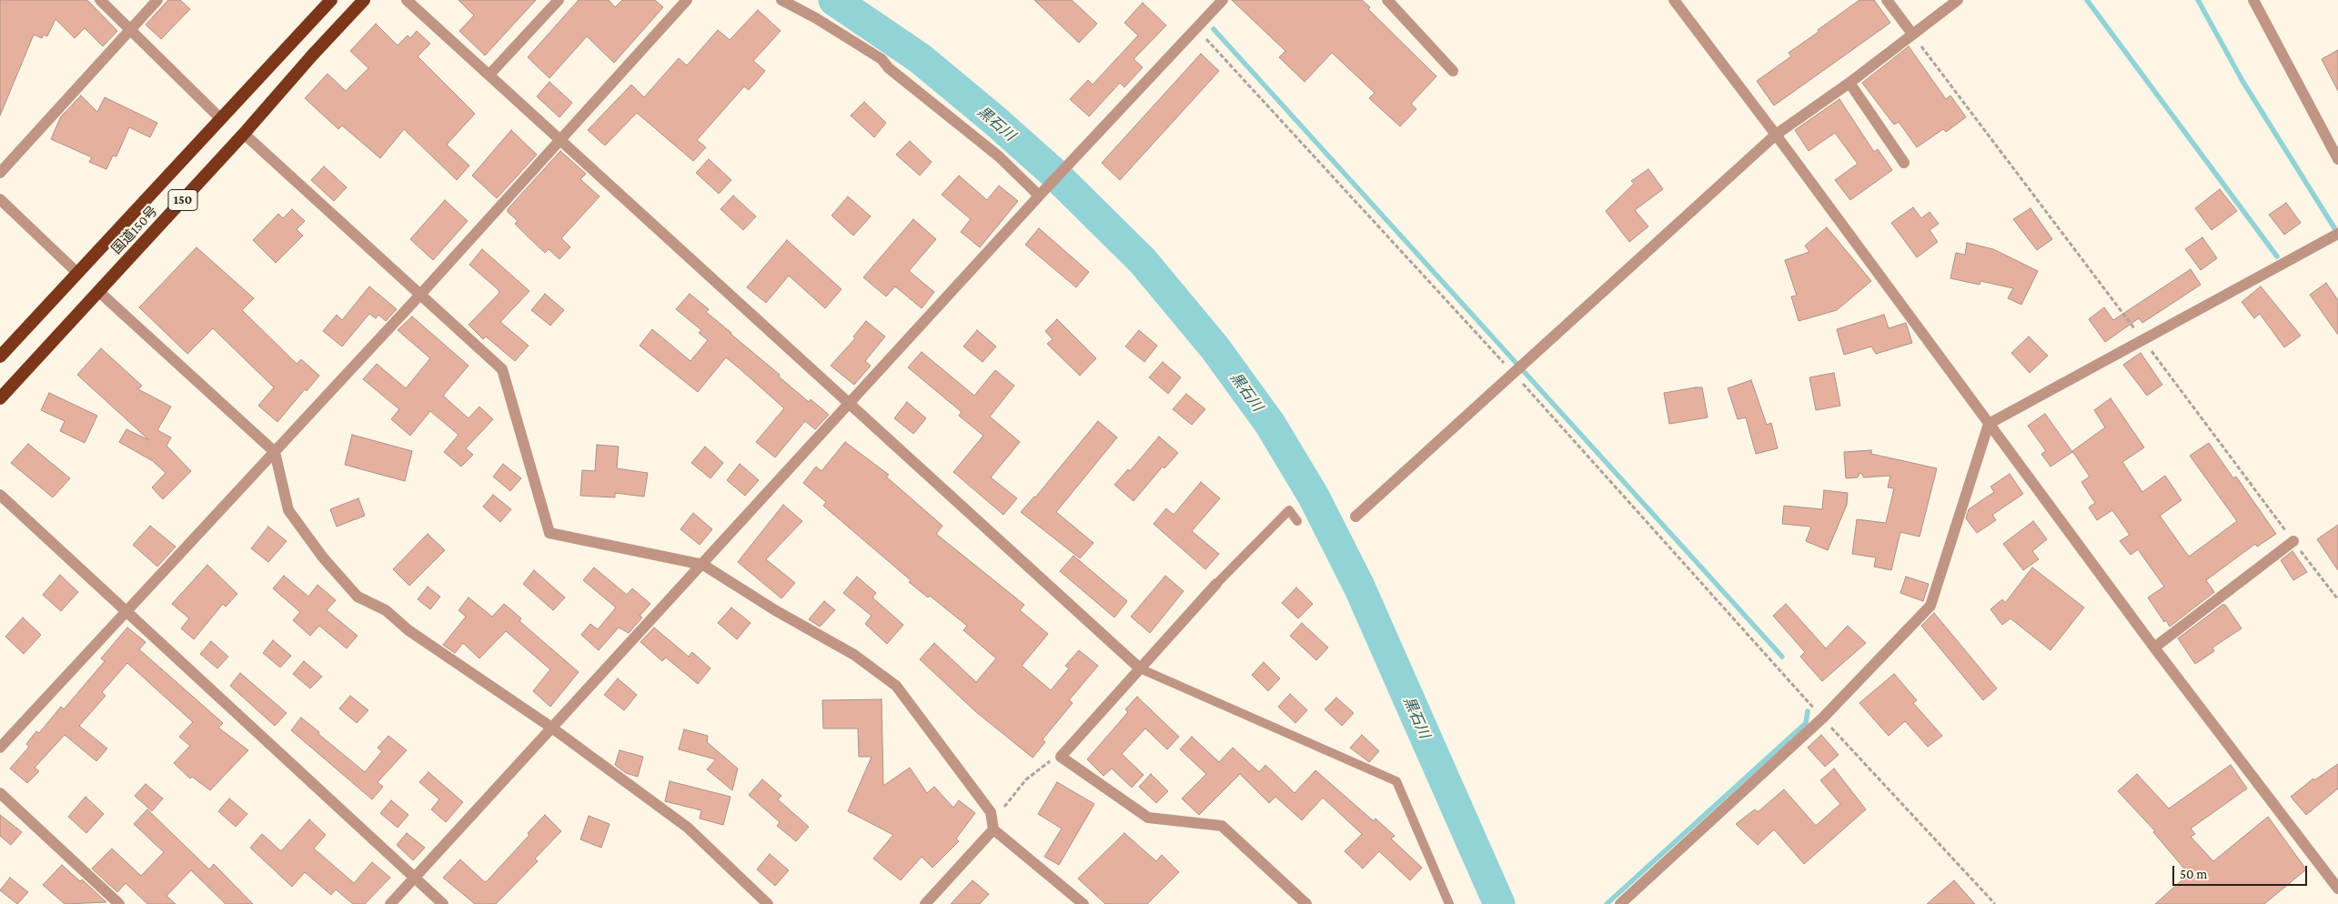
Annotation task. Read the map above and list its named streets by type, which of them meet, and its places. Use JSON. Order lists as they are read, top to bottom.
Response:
{
  "streets": {
    "highway": ["150", "国道150号"]
  },
  "water": ["黒石川"],
  "scale_bar": "50 m"
}
